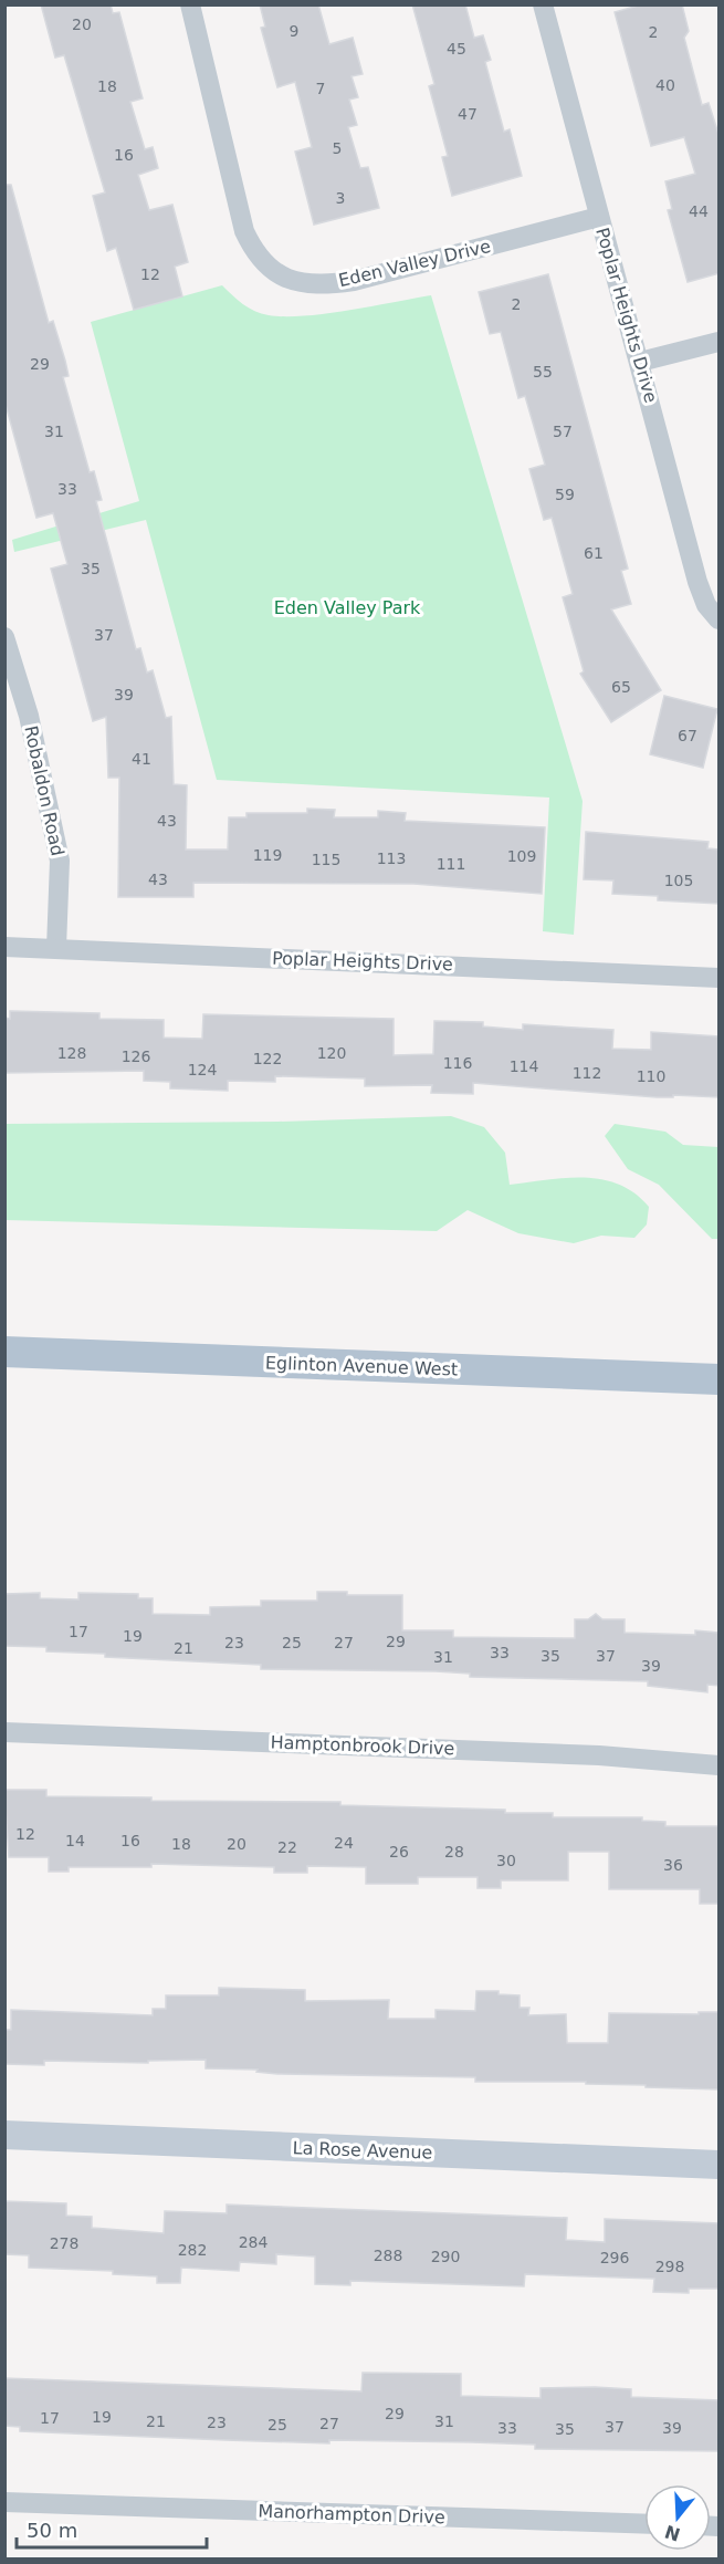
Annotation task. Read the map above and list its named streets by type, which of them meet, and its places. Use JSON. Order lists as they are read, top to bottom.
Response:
{
  "streets": {
    "main road": ["Eglinton Avenue West"],
    "street": [
      "Eden Valley Drive",
      "Poplar Heights Drive",
      "Robaldon Road",
      "Hamptonbrook Drive",
      "La Rose Avenue",
      "Manorhampton Drive"
    ]
  },
  "crossings": [
    ["Eden Valley Drive", "Poplar Heights Drive"],
    ["Poplar Heights Drive", "Robaldon Road"]
  ],
  "parks": ["Eden Valley Park"],
  "house_numbers": [
    "20",
    "9",
    "2",
    "45",
    "40",
    "18",
    "7",
    "47",
    "5",
    "16",
    "3",
    "44",
    "12",
    "2",
    "29",
    "55",
    "31",
    "57",
    "33",
    "59",
    "61",
    "35",
    "37",
    "65",
    "39",
    "67",
    "41",
    "43",
    "119",
    "109",
    "113",
    "115",
    "111",
    "43",
    "105",
    "128",
    "120",
    "126",
    "122",
    "116",
    "114",
    "124",
    "112",
    "110",
    "17",
    "19",
    "29",
    "23",
    "25",
    "27",
    "21",
    "33",
    "35",
    "37",
    "31",
    "39",
    "12",
    "14",
    "16",
    "24",
    "18",
    "20",
    "22",
    "26",
    "28",
    "30",
    "36",
    "284",
    "278",
    "282",
    "288",
    "290",
    "296",
    "298",
    "29",
    "19",
    "17",
    "21",
    "31",
    "23",
    "27",
    "25",
    "37",
    "33",
    "39",
    "35"
  ],
  "scale_bar": "50 m",
  "north": "bottom"
}
